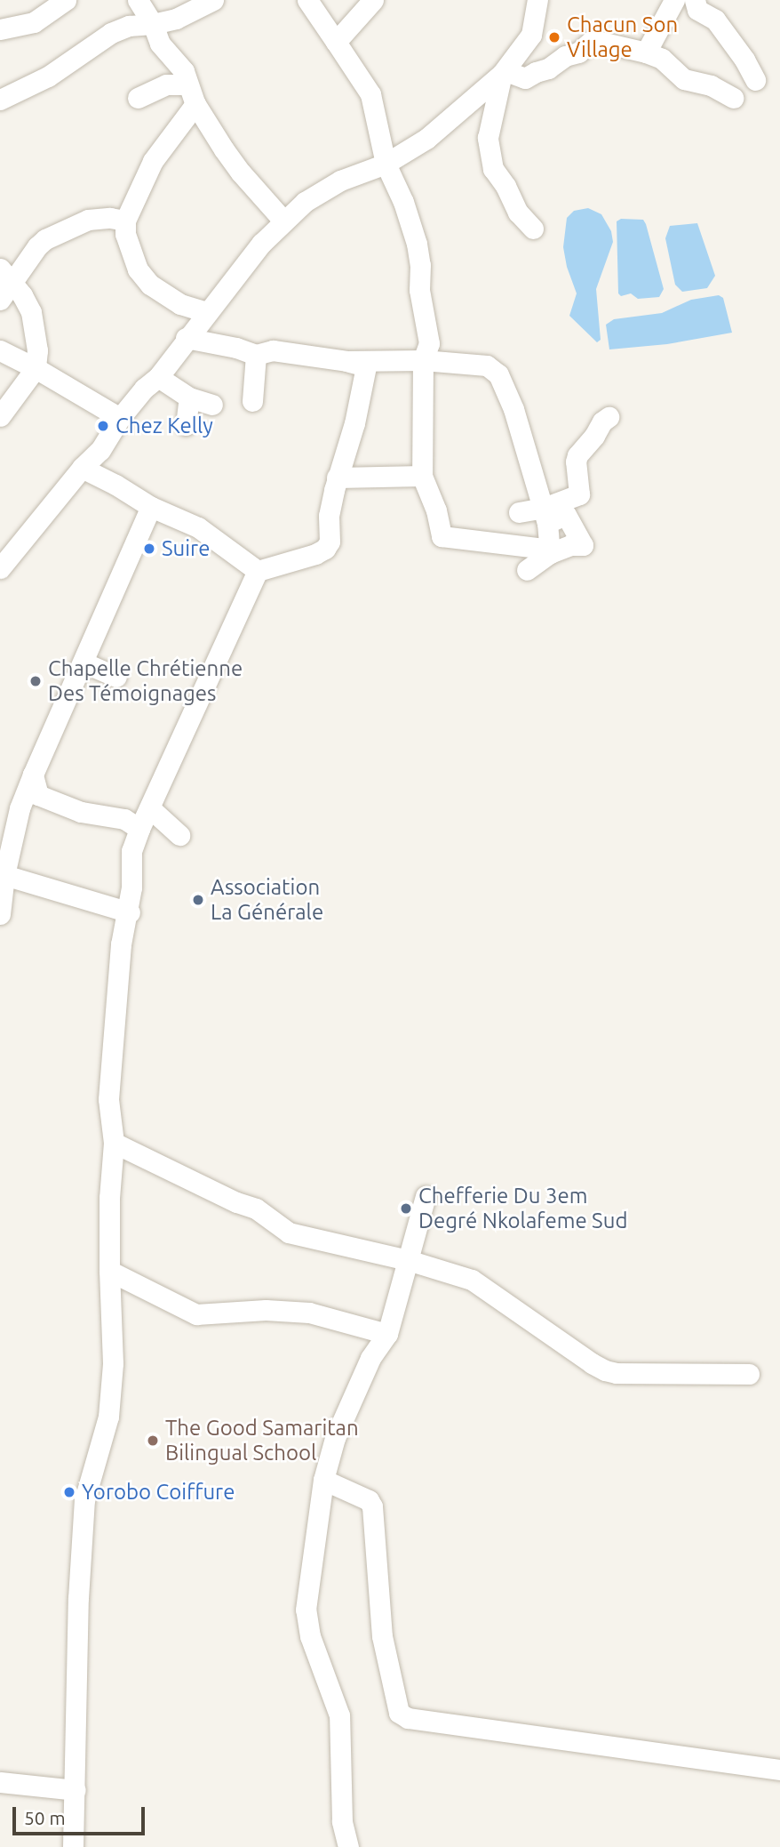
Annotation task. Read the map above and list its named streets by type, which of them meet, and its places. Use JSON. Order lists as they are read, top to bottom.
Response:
{
  "places": [
    "Chacun Son Village",
    "Chez Kelly",
    "Suire",
    "Chapelle Chrétienne Des Témoignages",
    "Association La Générale",
    "Chefferie Du 3em Degré Nkolafeme Sud",
    "The Good Samaritan Bilingual School",
    "Yorobo Coiffure"
  ],
  "scale_bar": "50 m"
}
